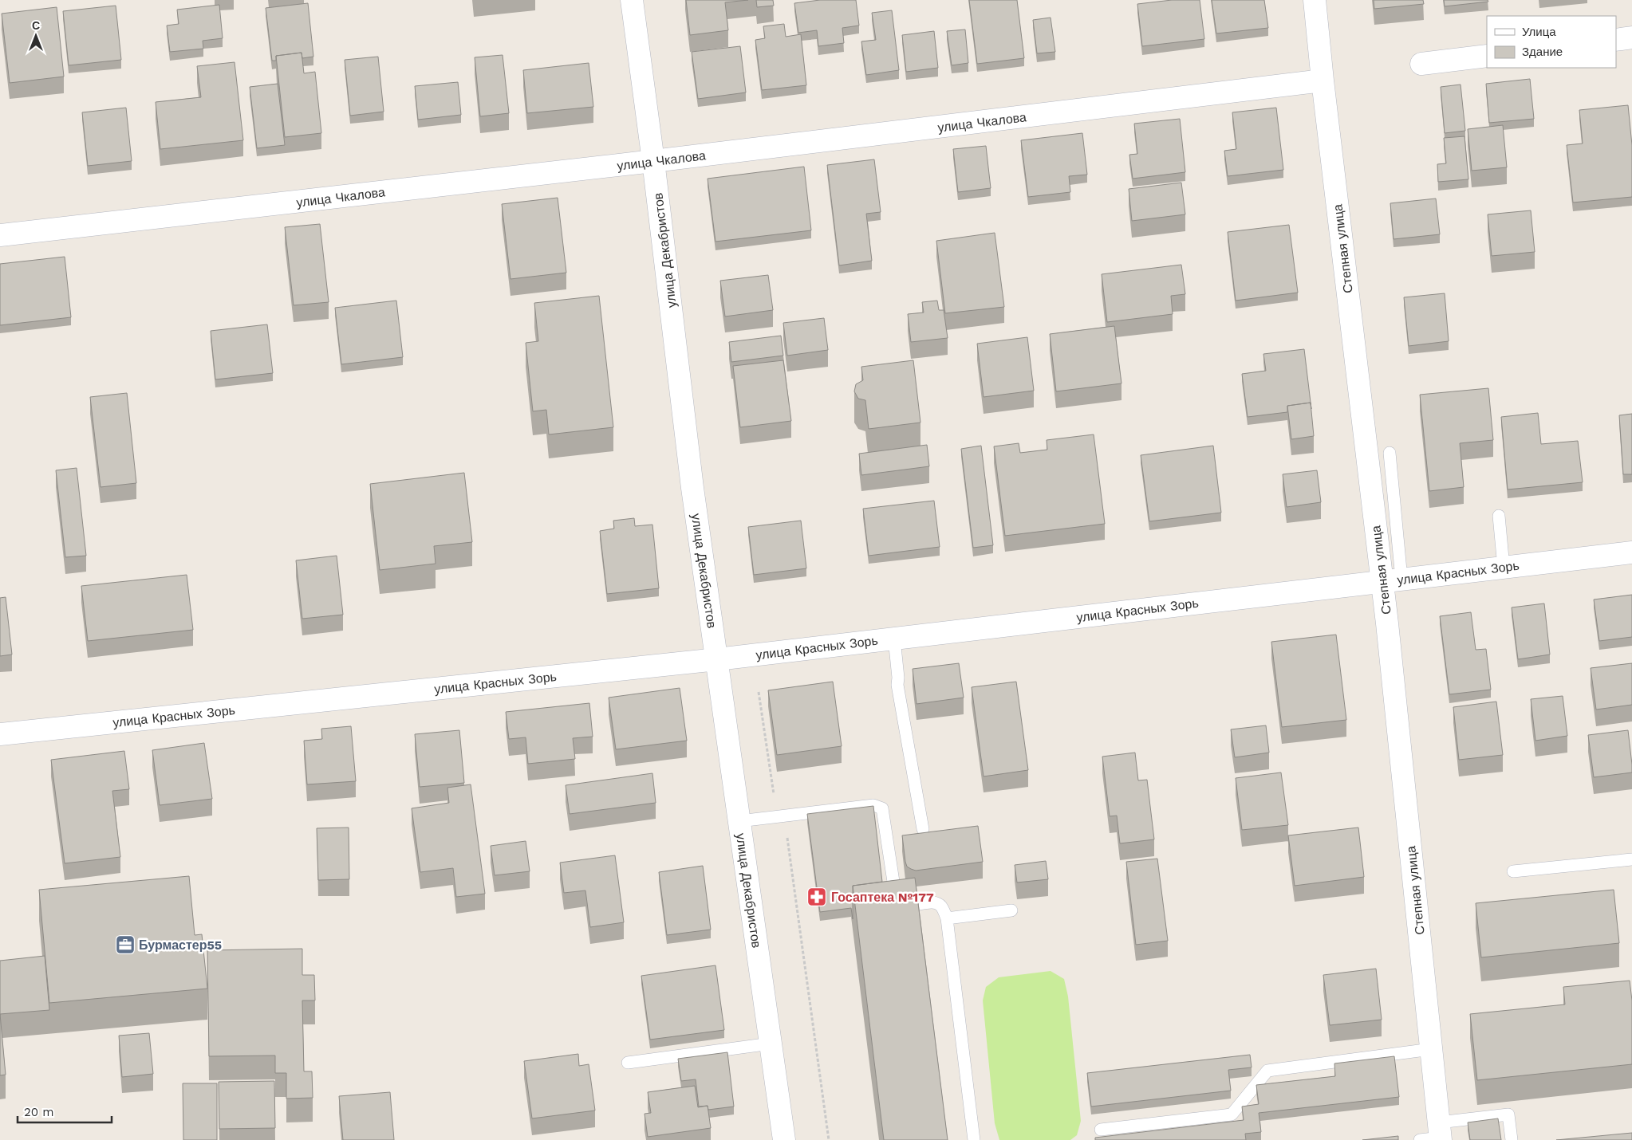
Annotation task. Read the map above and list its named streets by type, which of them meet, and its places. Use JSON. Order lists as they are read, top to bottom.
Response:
{
  "streets": {
    "street": [
      "улица Чкалова",
      "Степная улица",
      "улица Декабристов",
      "улица Красных Зорь"
    ]
  },
  "crossings": [
    ["улица Чкалова", "Степная улица"],
    ["улица Чкалова", "улица Декабристов"],
    ["Степная улица", "улица Красных Зорь"],
    ["улица Декабристов", "улица Красных Зорь"]
  ],
  "places": {
    "pharmacy": ["Госаптека №177"],
    "office": ["Бурмастер55"]
  },
  "legend": ["Улица", "Здание"],
  "scale_bar": "20 m",
  "north": "top"
}
